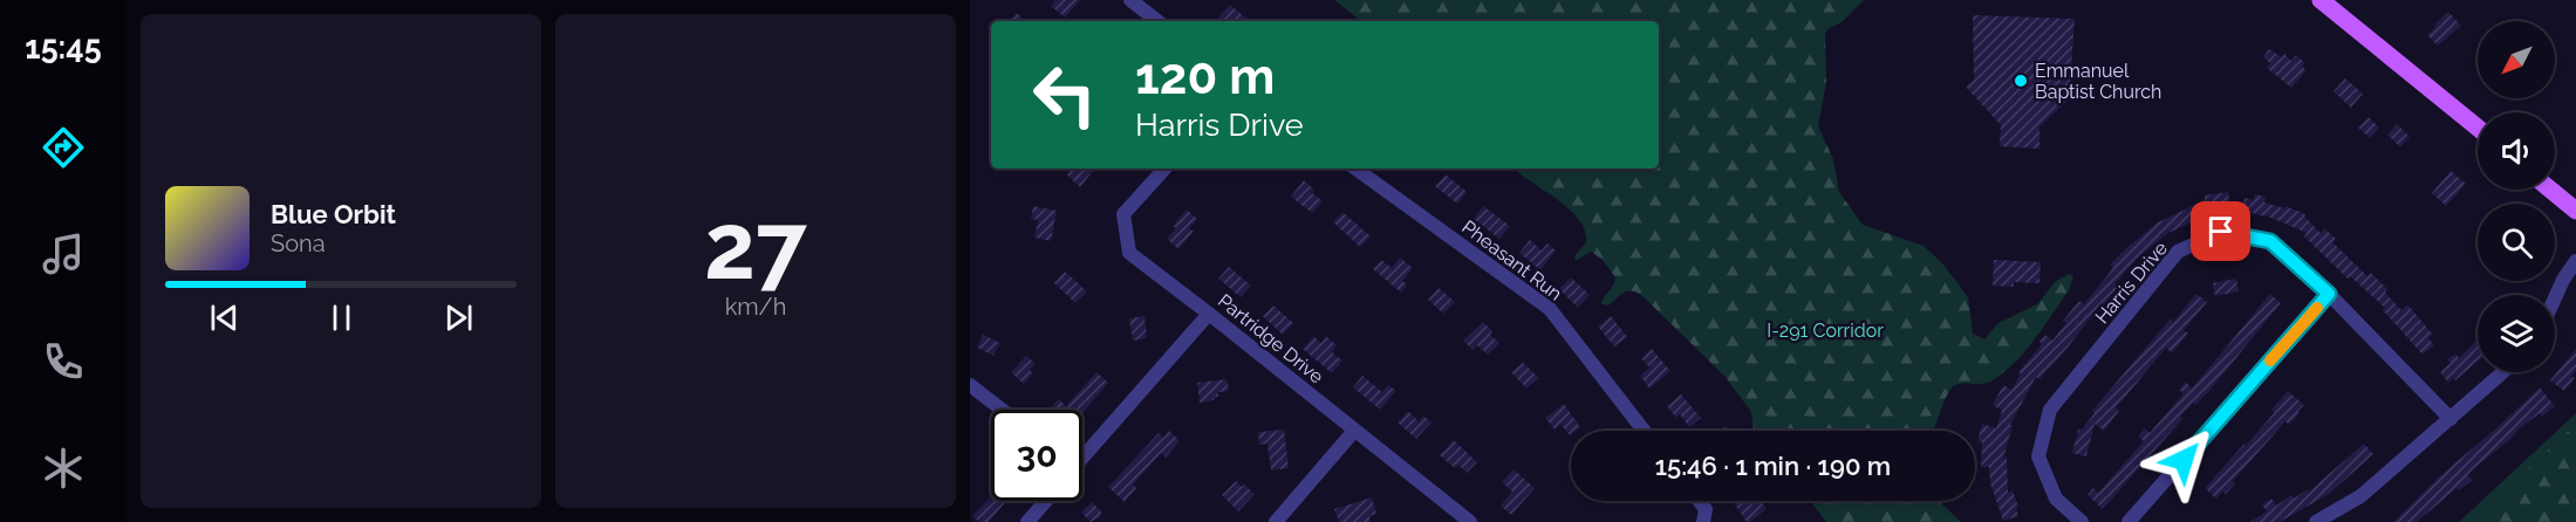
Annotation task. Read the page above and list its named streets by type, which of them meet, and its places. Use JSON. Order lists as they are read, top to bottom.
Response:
{
  "streets": {
    "street": ["Pheasant Run", "Harris Drive", "Partridge Drive"]
  },
  "parks": ["I-291 Corridor"],
  "places": ["Emmanuel Baptist Church"],
  "north": "bottom left",
  "page": {
    "tabs": "15:45",
    "tile": ["27", "km/h"],
    "turn": ["120 m", "Harris Drive"],
    "song": ["Blue Orbit", "Sona"],
    "limit": "30",
    "trip": "15:46 · 1 min · 190 m"
  }
}
